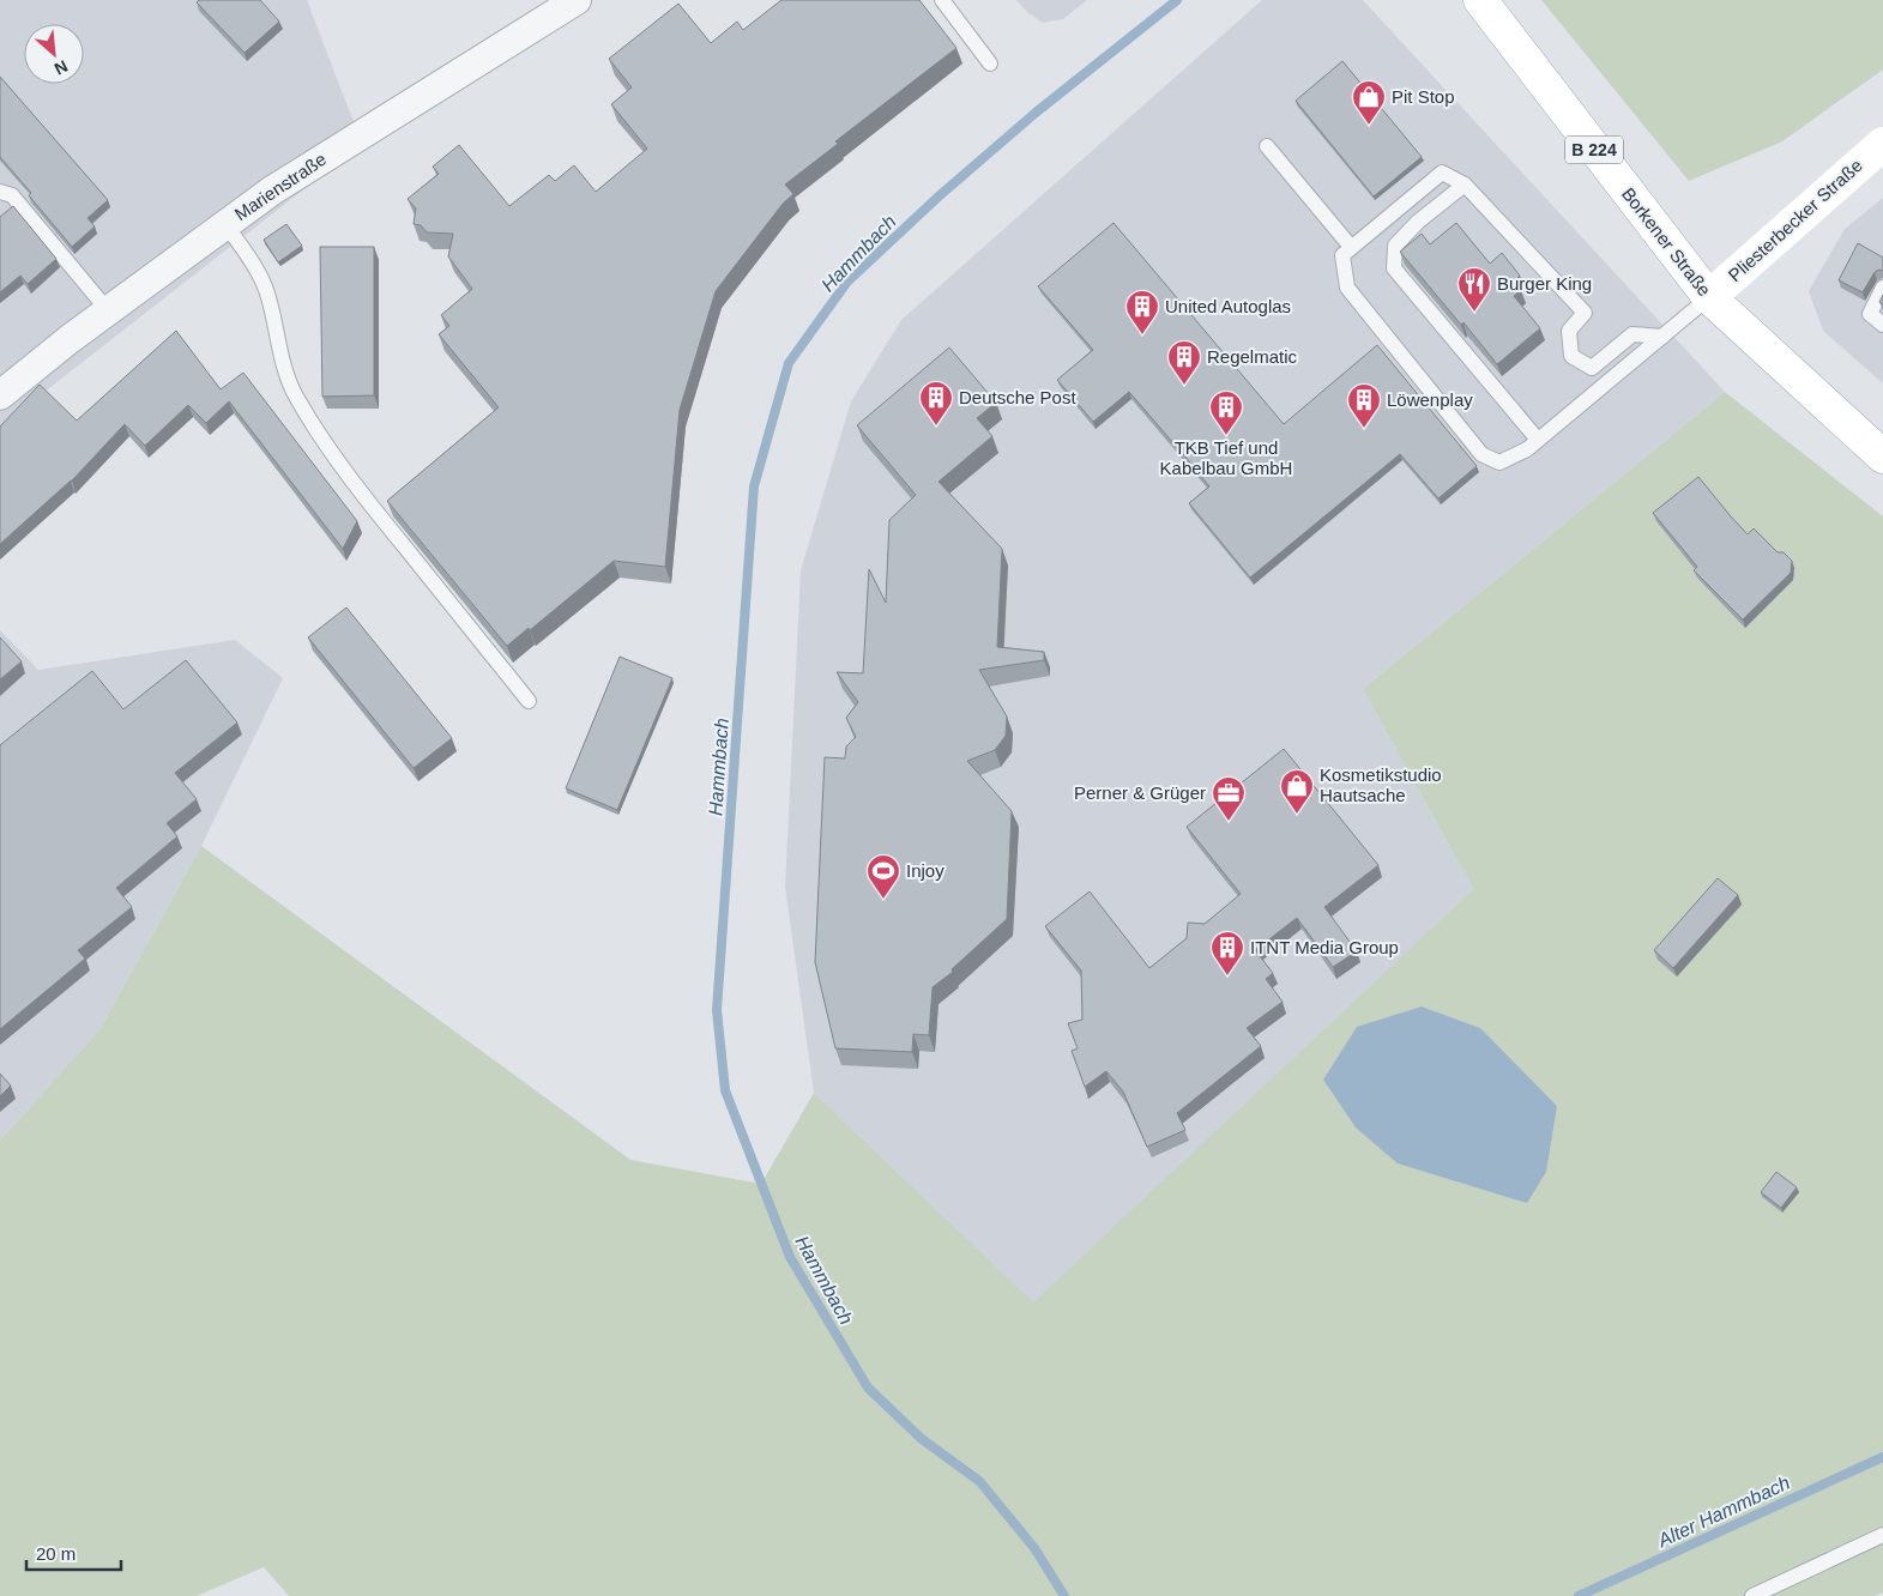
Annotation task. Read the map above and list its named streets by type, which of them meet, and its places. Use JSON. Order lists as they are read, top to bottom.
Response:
{
  "streets": {
    "main road": ["B 224", "Pliesterbecker Straße", "Borkener Straße"],
    "street": ["Marienstraße"]
  },
  "crossings": [
    ["Pliesterbecker Straße", "Borkener Straße"]
  ],
  "water": ["Hammbach", "Alter Hammbach"],
  "places": {
    "shop": ["Pit Stop", "Kosmetikstudio Hautsache"],
    "restaurant": ["Burger King"],
    "building": [
      "United Autoglas",
      "Regelmatic",
      "Deutsche Post",
      "Löwenplay",
      "TKB Tief und Kabelbau GmbH",
      "ITNT Media Group"
    ],
    "office": ["Perner & Grüger"],
    "sports": ["Injoy"]
  },
  "scale_bar": "20 m",
  "north": "bottom right"
}
